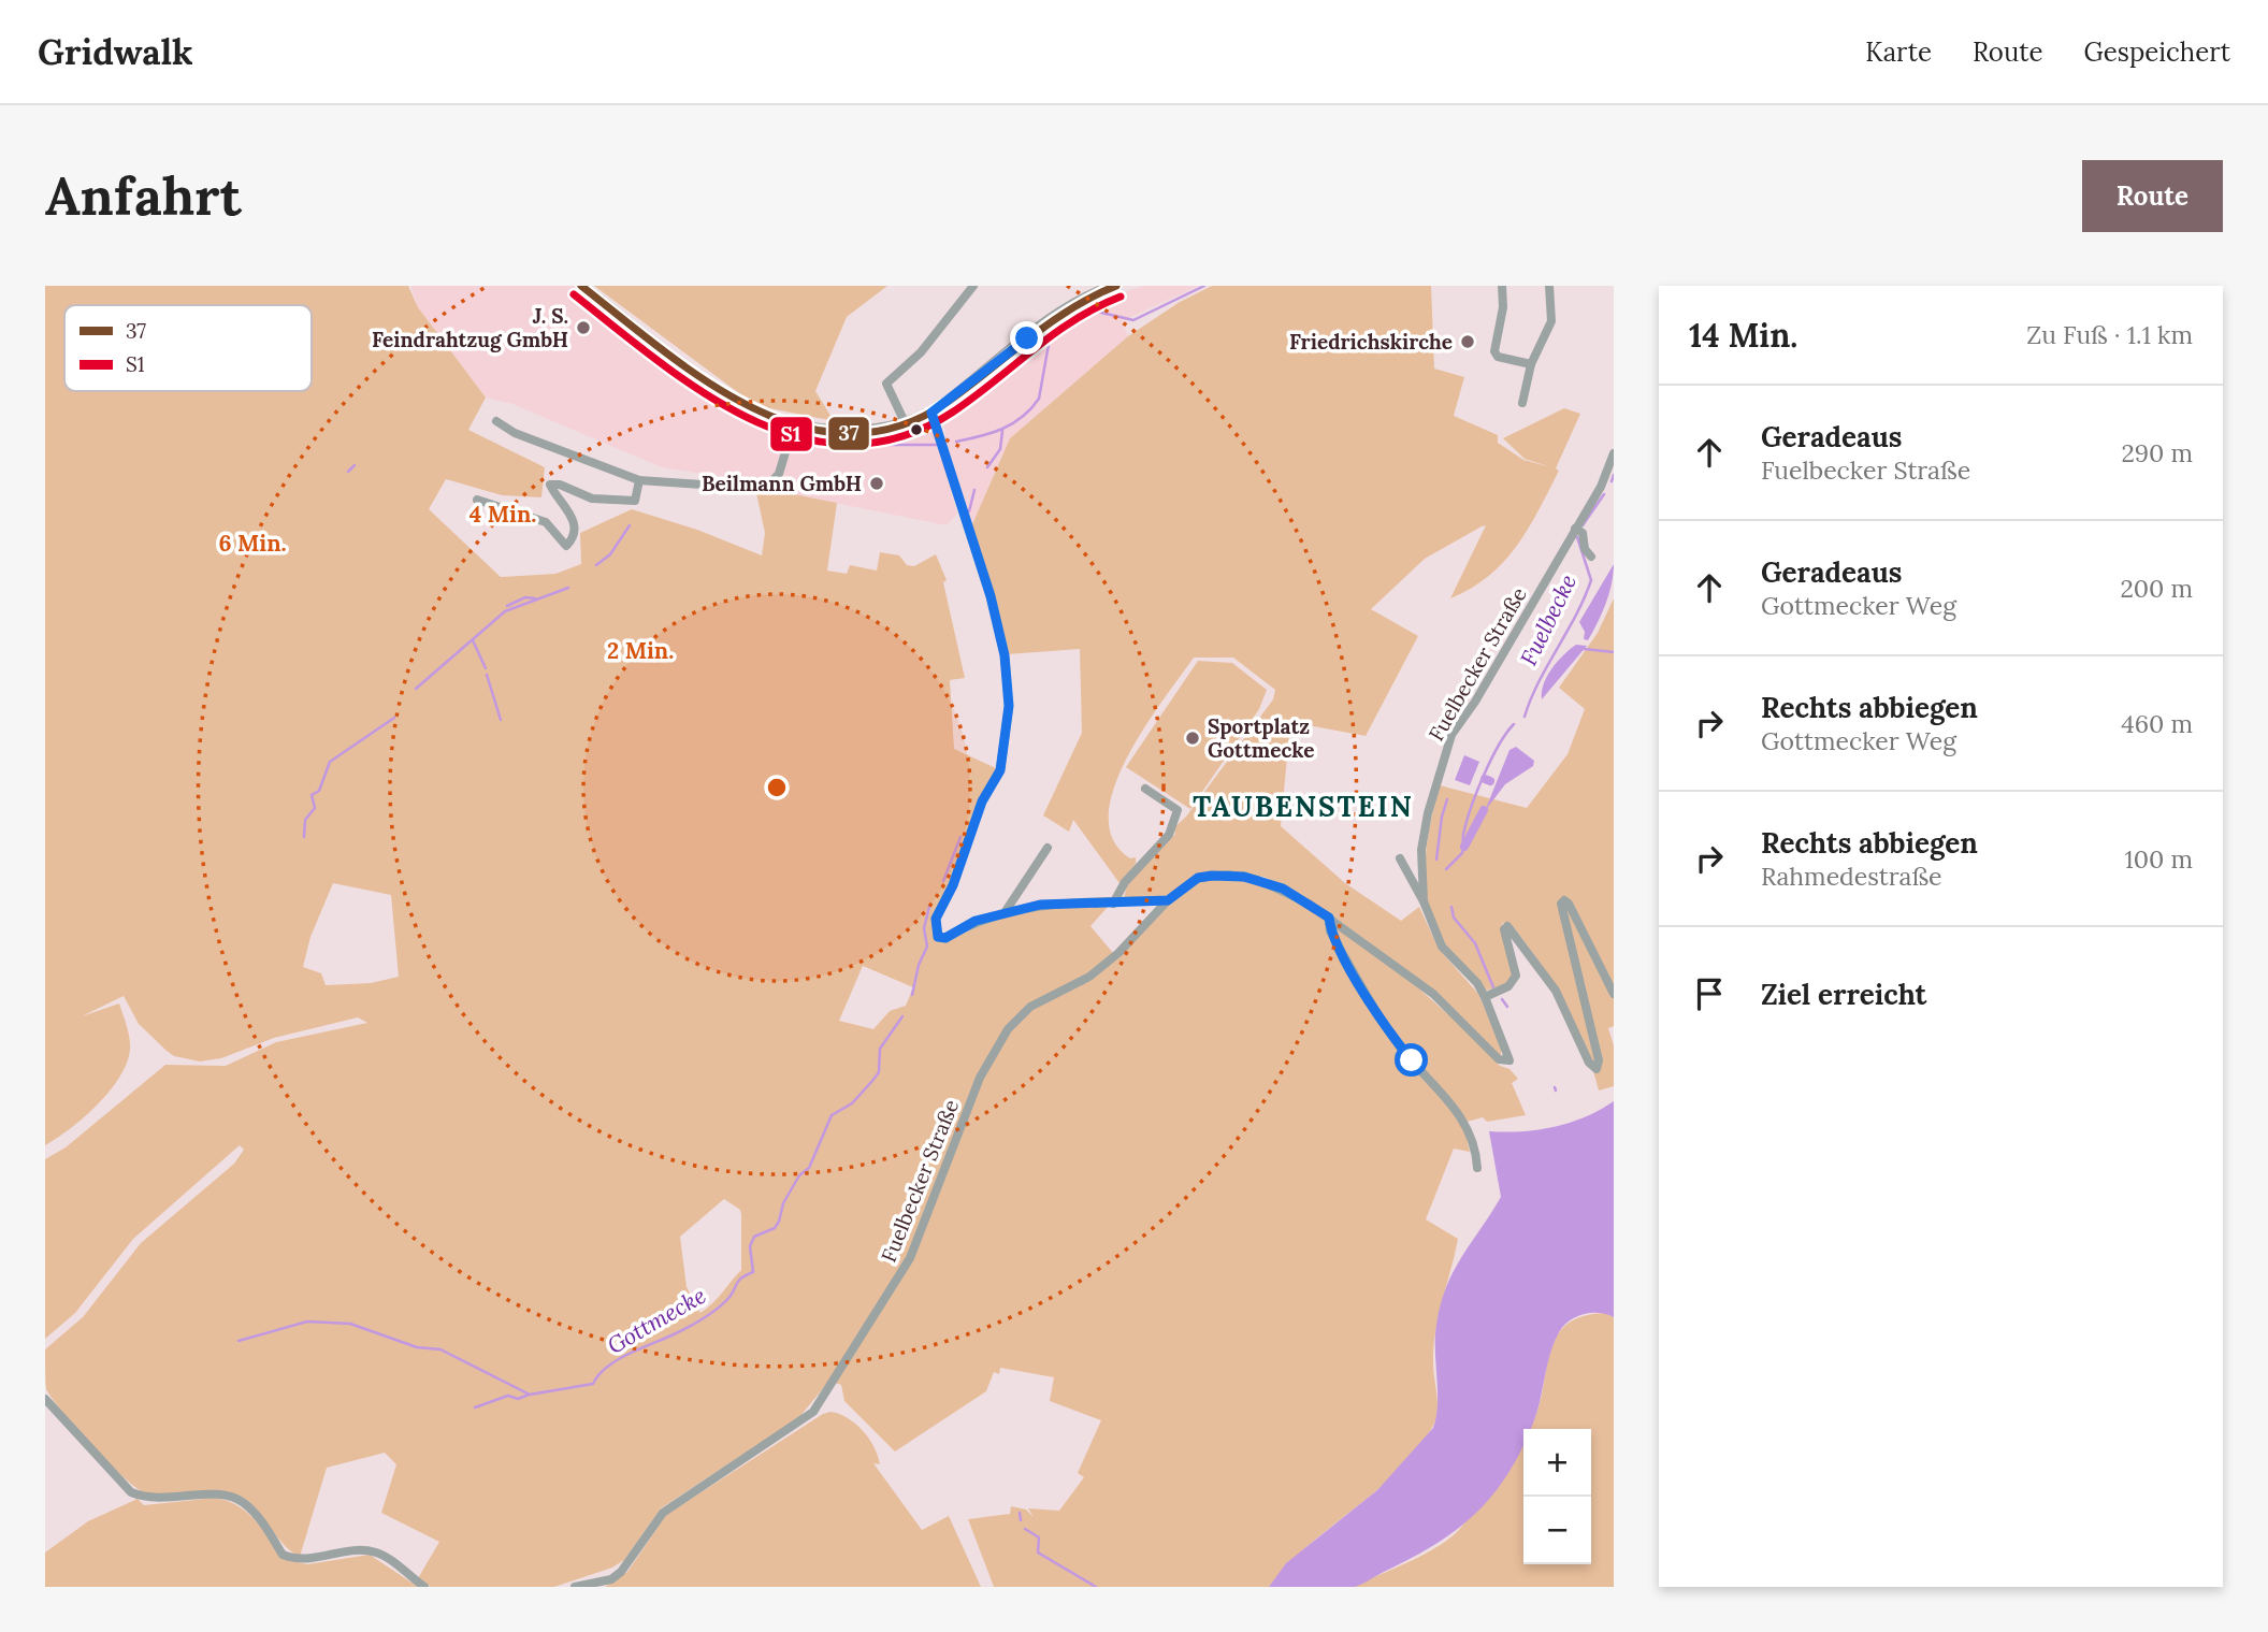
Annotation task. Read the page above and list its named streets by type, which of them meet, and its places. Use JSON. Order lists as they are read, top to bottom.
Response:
{
  "streets": {
    "street": ["Fuelbecker Straße"]
  },
  "districts": ["TAUBENSTEIN"],
  "water": ["Fuelbecke", "Gottmecke"],
  "places": [
    "J. S. Feindrahtzug GmbH",
    "Friedrichskirche",
    "Beilmann GmbH",
    "Sportplatz Gottmecke"
  ],
  "lines": ["transit line 37", "transit line S1"],
  "legend": ["37", "S1"],
  "page": {
    "header": "Gridwalk",
    "nav": ["Karte", "Route", "Gespeichert"],
    "buttons": "Route",
    "title": "Anfahrt",
    "heading": ["14 Min.", "Zu Fuß · 1.1 km"],
    "list": [
      ["Geradeaus", "Fuelbecker Straße", "290 m"],
      ["Geradeaus", "Gottmecker Weg", "200 m"],
      ["Rechts abbiegen", "Gottmecker Weg", "460 m"],
      ["Rechts abbiegen", "Rahmedestraße", "100 m"],
      "Ziel erreicht"
    ],
    "map_buttons": ["+", "−"]
  },
  "rings": ["4 Min.", "6 Min.", "2 Min."]
}
